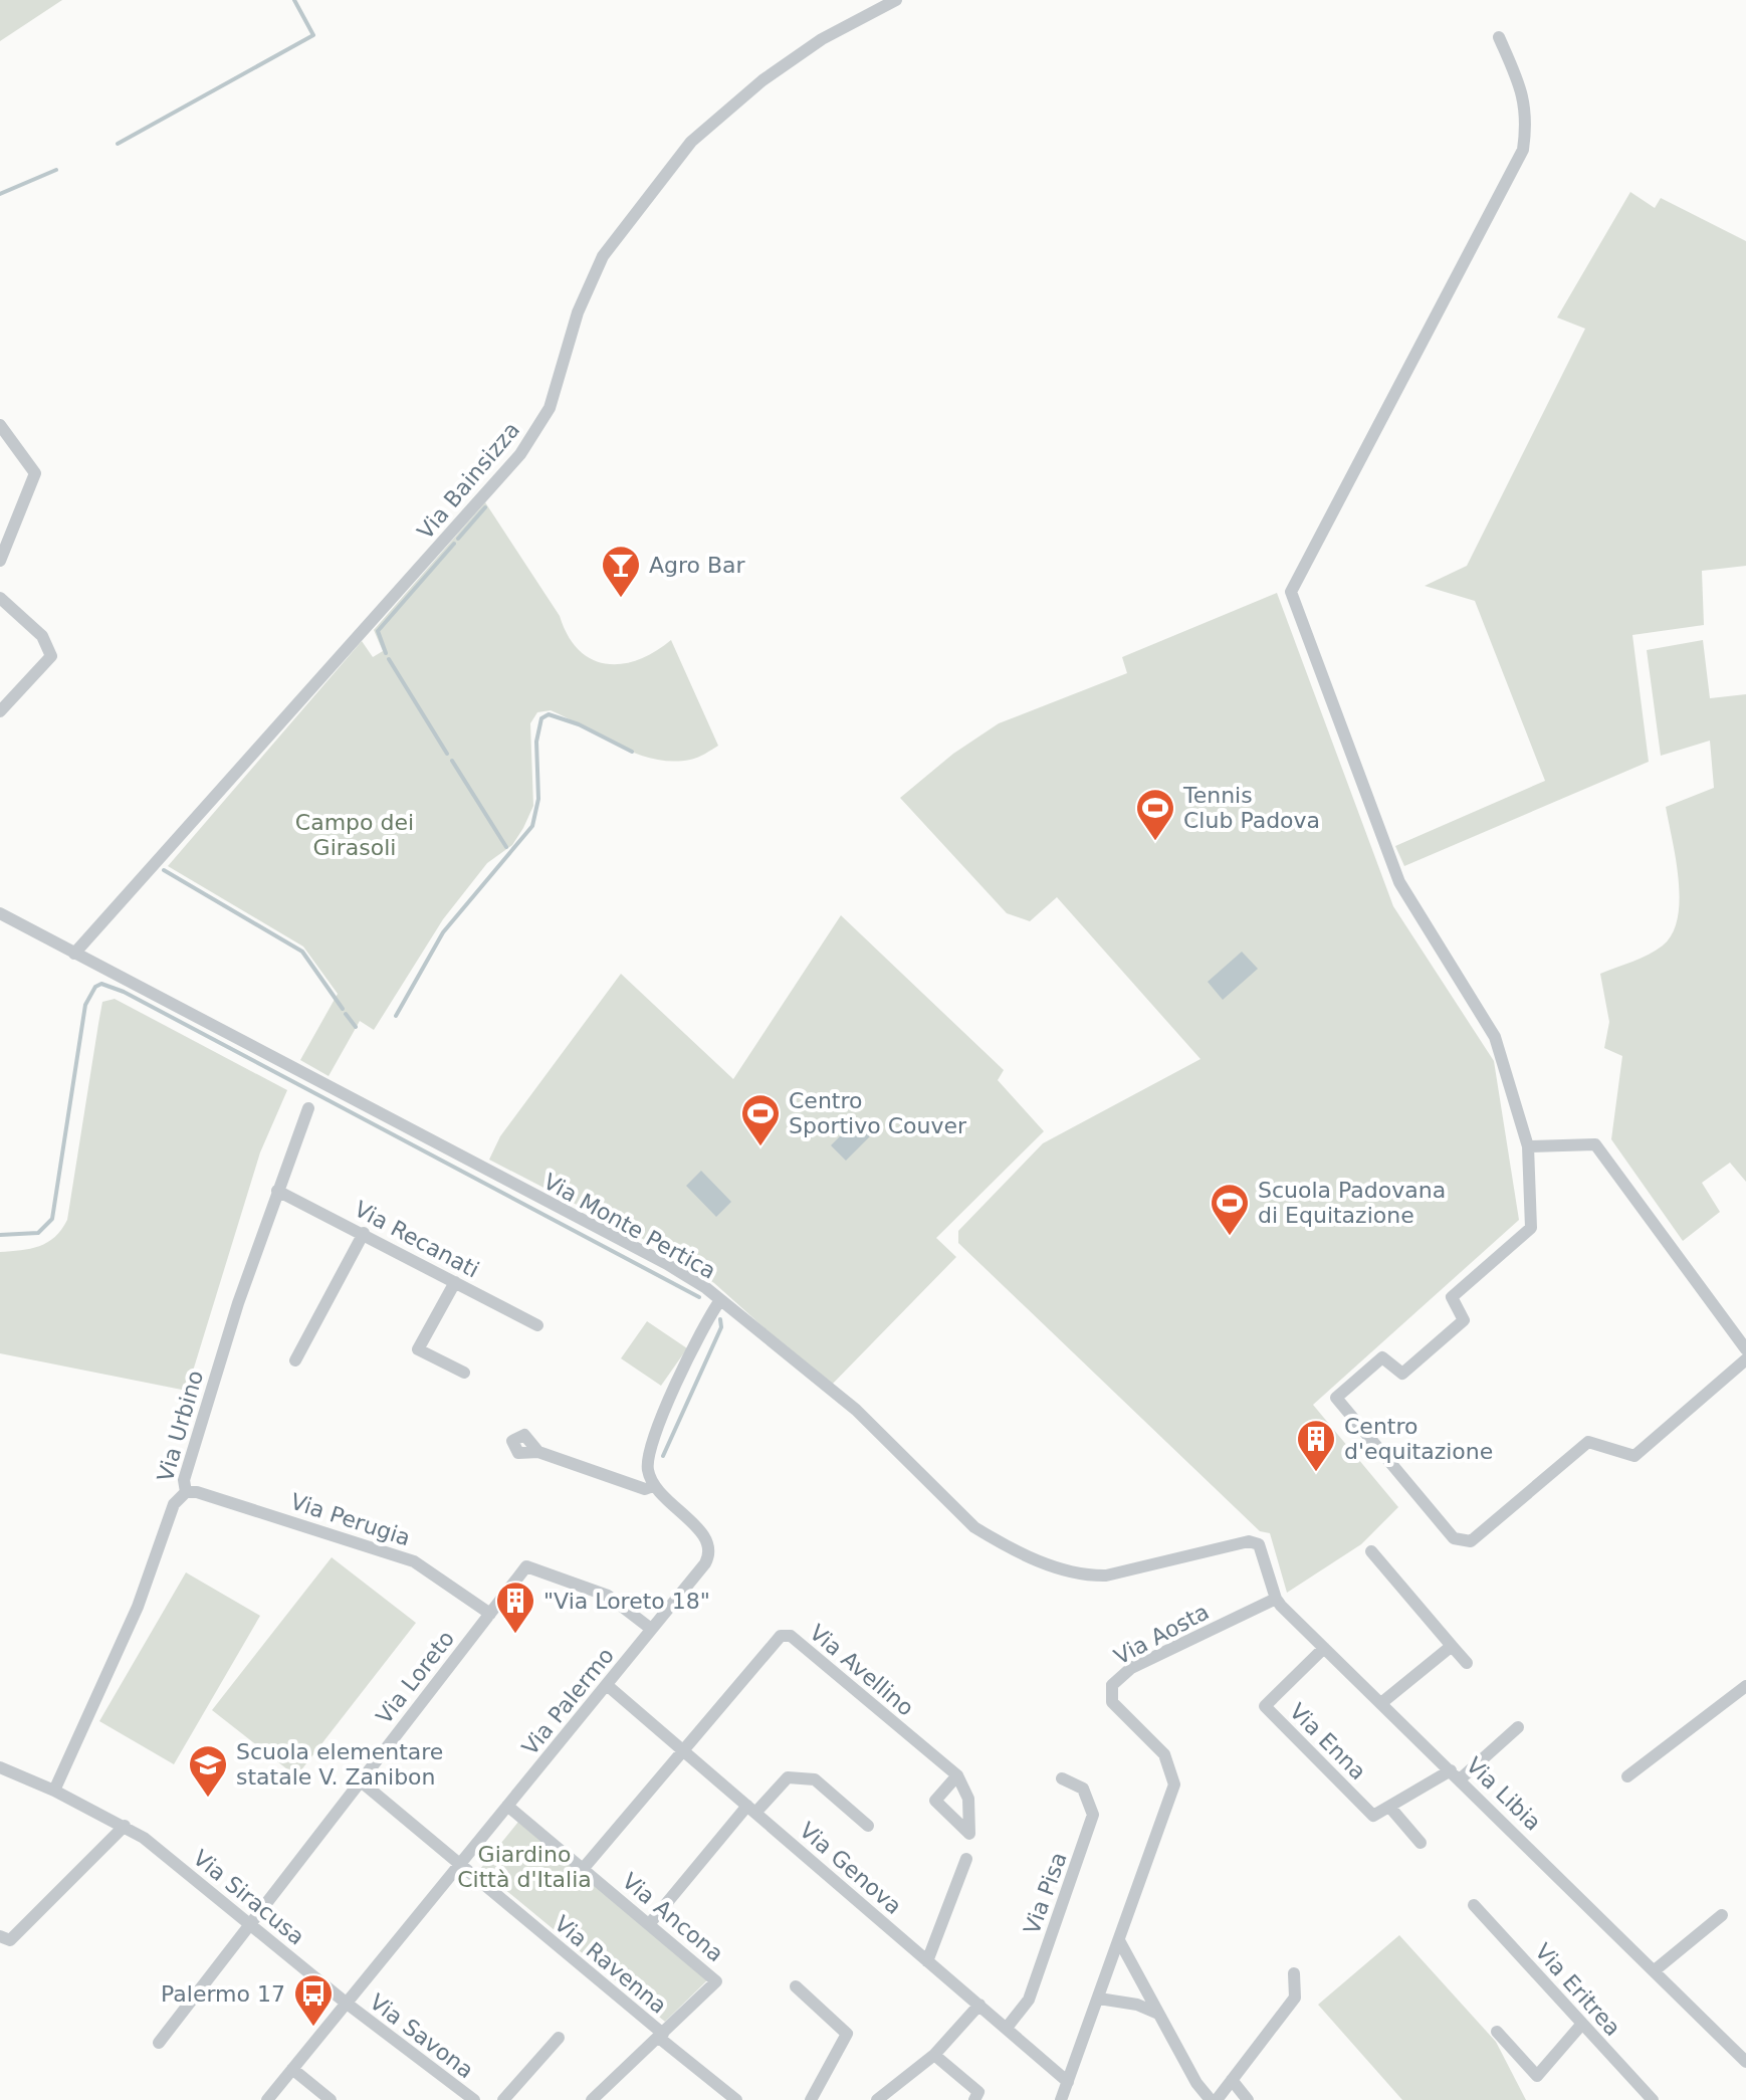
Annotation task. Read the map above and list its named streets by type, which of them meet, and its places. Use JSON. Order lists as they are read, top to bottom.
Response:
{
  "streets": {
    "street": [
      "Via Bainsizza",
      "Via Monte Pertica",
      "Via Recanati",
      "Via Urbino",
      "Via Perugia",
      "Via Aosta",
      "Via Avellino",
      "Via Loreto",
      "Via Palermo",
      "Via Enna",
      "Via Libia",
      "Via Genova",
      "Via Pisa",
      "Via Siracusa",
      "Via Ancona",
      "Via Ravenna",
      "Via Eritrea",
      "Via Savona"
    ]
  },
  "crossings": [
    ["Via Bainsizza", "Via Monte Pertica"],
    ["Via Monte Pertica", "Via Libia"],
    ["Via Recanati", "Via Urbino"],
    ["Via Urbino", "Via Perugia"],
    ["Via Urbino", "Via Siracusa"],
    ["Via Perugia", "Via Loreto"],
    ["Via Aosta", "Via Libia"],
    ["Via Aosta", "Via Genova"],
    ["Via Avellino", "Via Genova"],
    ["Via Avellino", "Via Ancona"],
    ["Via Loreto", "Via Palermo"],
    ["Via Loreto", "Via Siracusa"],
    ["Via Loreto", "Via Ravenna"],
    ["Via Palermo", "Via Genova"],
    ["Via Palermo", "Via Siracusa"],
    ["Via Palermo", "Via Ancona"],
    ["Via Palermo", "Via Ravenna"],
    ["Via Palermo", "Via Savona"],
    ["Via Enna", "Via Libia"],
    ["Via Genova", "Via Pisa"],
    ["Via Siracusa", "Via Savona"],
    ["Via Ancona", "Via Ravenna"]
  ],
  "parks": ["Campo dei Girasoli", "Giardino Città d'Italia"],
  "places": {
    "bar": ["Agro Bar"],
    "sports": ["Tennis Club Padova", "Centro Sportivo Couver", "Scuola Padovana di Equitazione"],
    "building": ["Centro d'equitazione", "\"Via Loreto 18\""],
    "school or university": ["Scuola elementare statale V. Zanibon"],
    "bus stop": ["Palermo 17"]
  }
}
